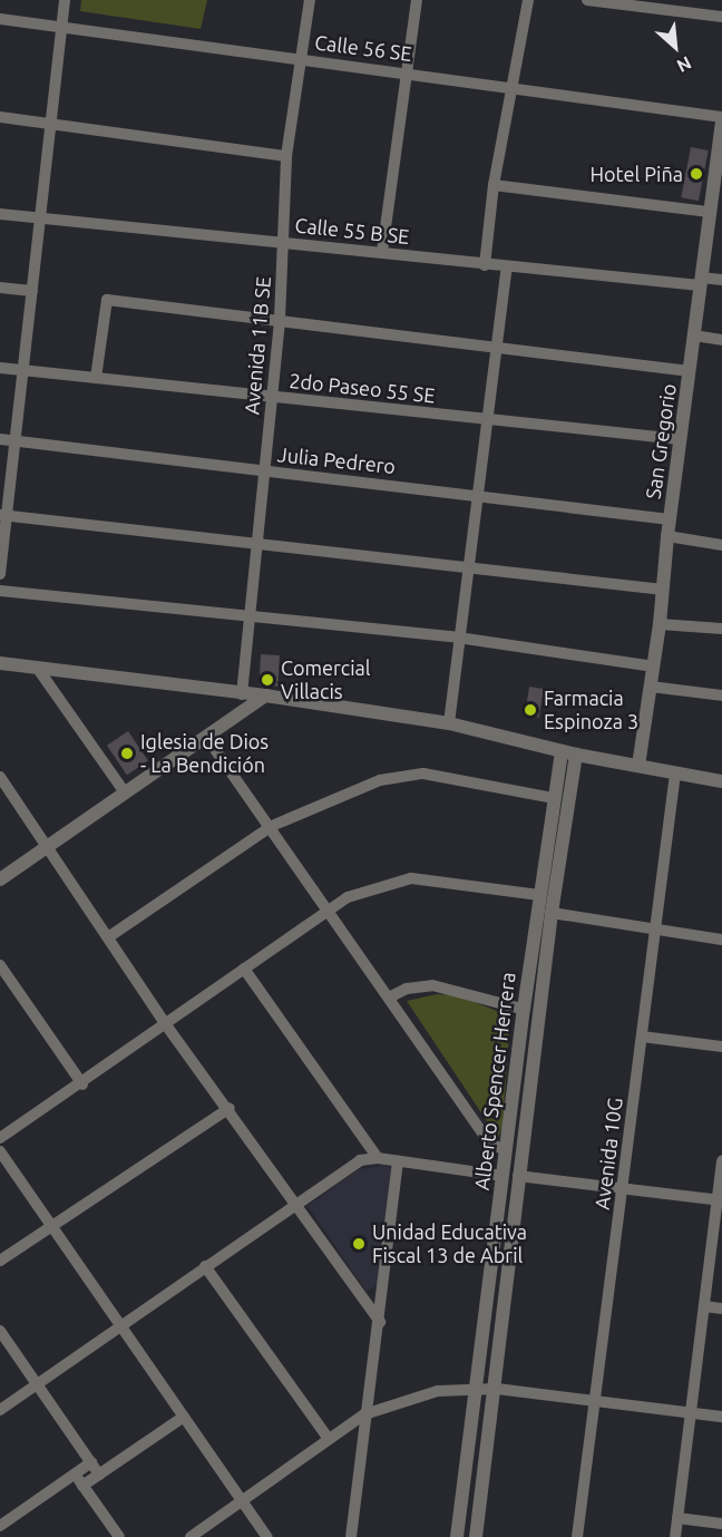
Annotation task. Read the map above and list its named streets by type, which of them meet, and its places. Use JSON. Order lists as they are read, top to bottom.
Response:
{
  "streets": {
    "street": [
      "Calle 56 SE",
      "Calle 55 B SE",
      "Avenida 11B SE",
      "2do Paseo 55 SE",
      "San Gregorio",
      "Julia Pedrero",
      "Alberto Spencer Herrera",
      "Avenida 10G"
    ]
  },
  "crossings": [
    ["Calle 56 SE", "Avenida 11B SE"],
    ["Calle 56 SE", "San Gregorio"],
    ["Calle 55 B SE", "Avenida 11B SE"],
    ["Calle 55 B SE", "San Gregorio"],
    ["Avenida 11B SE", "2do Paseo 55 SE"],
    ["Avenida 11B SE", "Julia Pedrero"],
    ["2do Paseo 55 SE", "San Gregorio"],
    ["San Gregorio", "Julia Pedrero"]
  ],
  "places": [
    "Hotel Piña",
    "Comercial Villacis",
    "Farmacia Espinoza 3",
    "Iglesia de Dios - La Bendición",
    "Unidad Educativa Fiscal 13 de Abril"
  ],
  "north": "bottom right"
}
